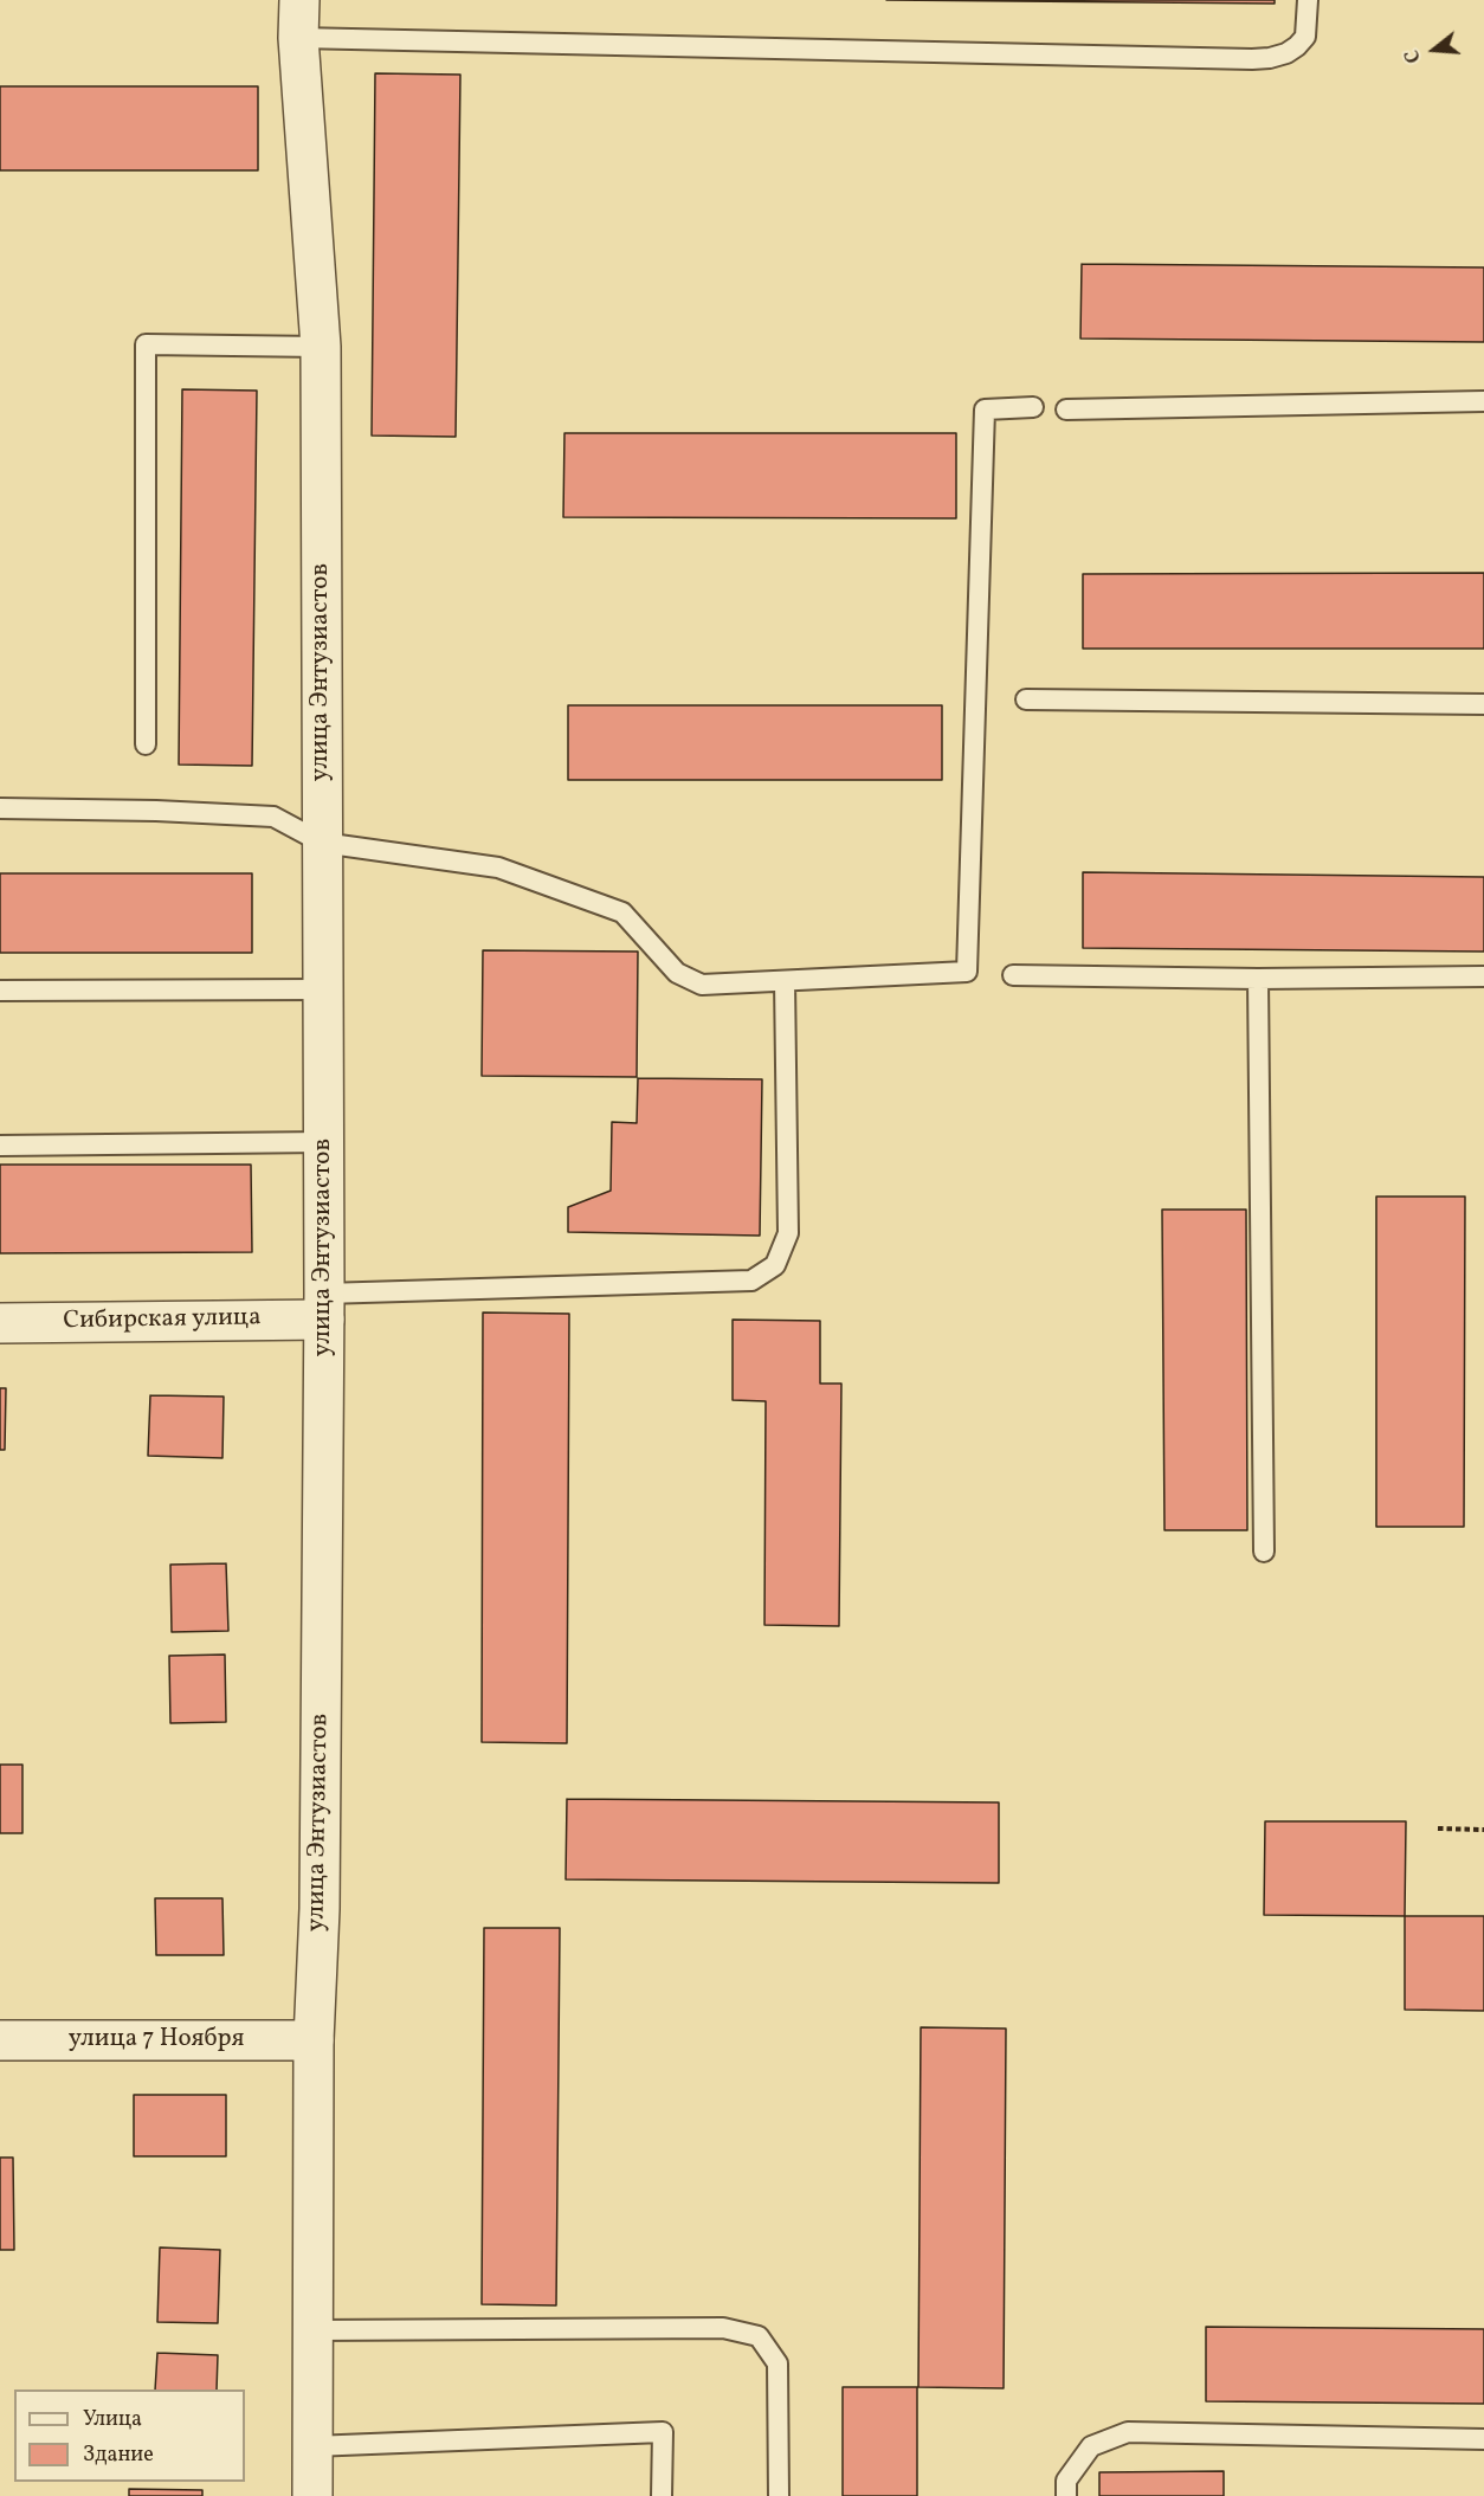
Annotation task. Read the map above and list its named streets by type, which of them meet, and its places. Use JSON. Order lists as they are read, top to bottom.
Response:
{
  "streets": {
    "street": ["улица Энтузиастов", "Сибирская улица", "улица 7 Ноября"]
  },
  "crossings": [
    ["улица Энтузиастов", "Сибирская улица"],
    ["улица Энтузиастов", "улица 7 Ноября"]
  ],
  "legend": ["Улица", "Здание"],
  "north": "left"
}
